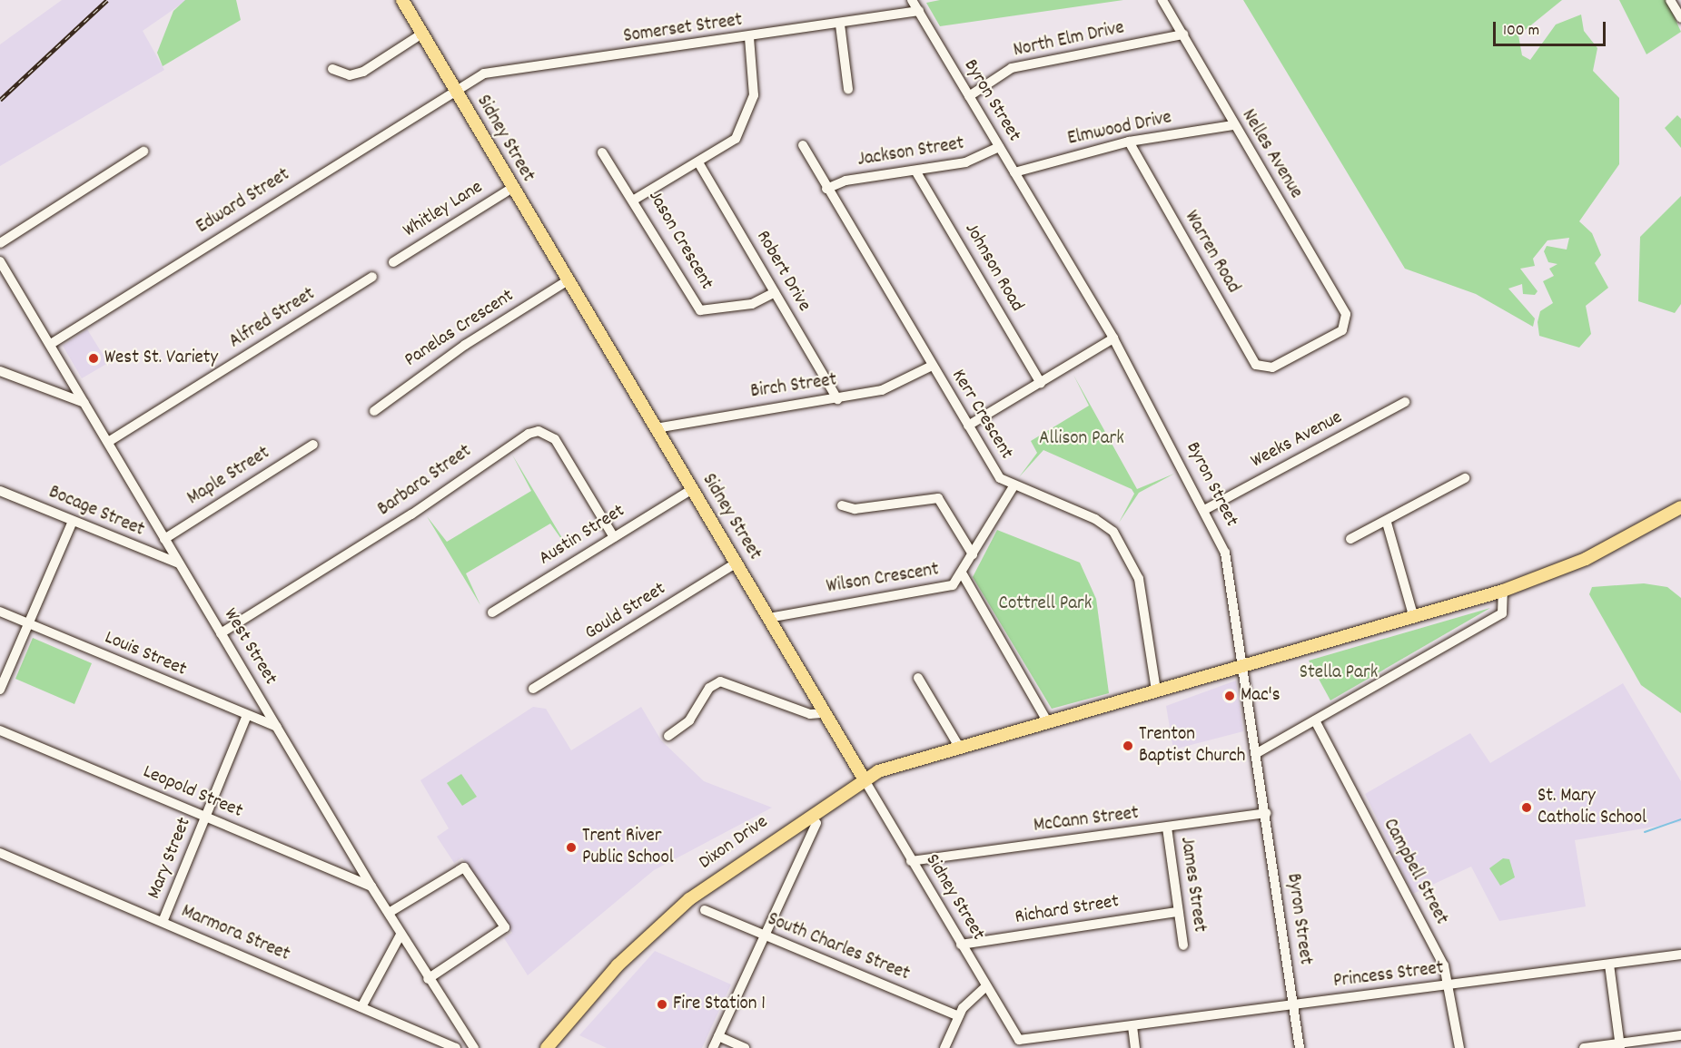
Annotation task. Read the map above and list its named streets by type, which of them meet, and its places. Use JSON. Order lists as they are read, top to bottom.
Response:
{
  "streets": {
    "main road": ["Sidney Street", "Dixon Drive"],
    "street": [
      "Somerset Street",
      "North Elm Drive",
      "Byron Street",
      "Elmwood Drive",
      "Jackson Street",
      "Nelles Avenue",
      "Edward Street",
      "Whitley Lane",
      "Jason Crescent",
      "Warren Road",
      "Johnson Road",
      "Robert Drive",
      "Alfred Street",
      "Panelas Crescent",
      "Birch Street",
      "Kerr Crescent",
      "Weeks Avenue",
      "Maple Street",
      "Barbara Street",
      "Bocage Street",
      "Austin Street",
      "Wilson Crescent",
      "Gould Street",
      "West Street",
      "Louis Street",
      "Leopold Street",
      "McCann Street",
      "Mary Street",
      "Campbell Street",
      "James Street",
      "Richard Street",
      "Marmora Street",
      "South Charles Street",
      "Princess Street"
    ]
  },
  "crossings": [
    ["Somerset Street", "Byron Street"],
    ["Somerset Street", "Sidney Street"],
    ["Somerset Street", "Edward Street"],
    ["North Elm Drive", "Byron Street"],
    ["North Elm Drive", "Nelles Avenue"],
    ["Byron Street", "Elmwood Drive"],
    ["Byron Street", "Jackson Street"],
    ["Byron Street", "Weeks Avenue"],
    ["Byron Street", "McCann Street"],
    ["Byron Street", "Dixon Drive"],
    ["Byron Street", "Princess Street"],
    ["Elmwood Drive", "Nelles Avenue"],
    ["Elmwood Drive", "Warren Road"],
    ["Sidney Street", "Edward Street"],
    ["Sidney Street", "Whitley Lane"],
    ["Sidney Street", "Panelas Crescent"],
    ["Sidney Street", "Birch Street"],
    ["Sidney Street", "Austin Street"],
    ["Sidney Street", "Wilson Crescent"],
    ["Sidney Street", "Gould Street"],
    ["Sidney Street", "McCann Street"],
    ["Sidney Street", "Dixon Drive"],
    ["Sidney Street", "Richard Street"],
    ["Sidney Street", "Princess Street"],
    ["Jackson Street", "Johnson Road"],
    ["Jackson Street", "Kerr Crescent"],
    ["Nelles Avenue", "Warren Road"],
    ["Edward Street", "West Street"],
    ["Jason Crescent", "Robert Drive"],
    ["Robert Drive", "Birch Street"],
    ["Alfred Street", "West Street"],
    ["Birch Street", "Kerr Crescent"],
    ["Kerr Crescent", "Wilson Crescent"],
    ["Kerr Crescent", "Dixon Drive"],
    ["Maple Street", "West Street"],
    ["Barbara Street", "Austin Street"],
    ["Barbara Street", "West Street"],
    ["Bocage Street", "West Street"],
    ["West Street", "Louis Street"],
    ["West Street", "Leopold Street"],
    ["Louis Street", "Mary Street"],
    ["Leopold Street", "Mary Street"],
    ["McCann Street", "James Street"],
    ["Mary Street", "Marmora Street"],
    ["Campbell Street", "Princess Street"],
    ["James Street", "Richard Street"]
  ],
  "parks": ["Allison Park", "Cottrell Park", "Stella Park"],
  "places": [
    "West St. Variety",
    "Mac's",
    "Trenton Baptist Church",
    "St. Mary Catholic School",
    "Trent River Public School",
    "Fire Station 1"
  ],
  "scale_bar": "100 m"
}
